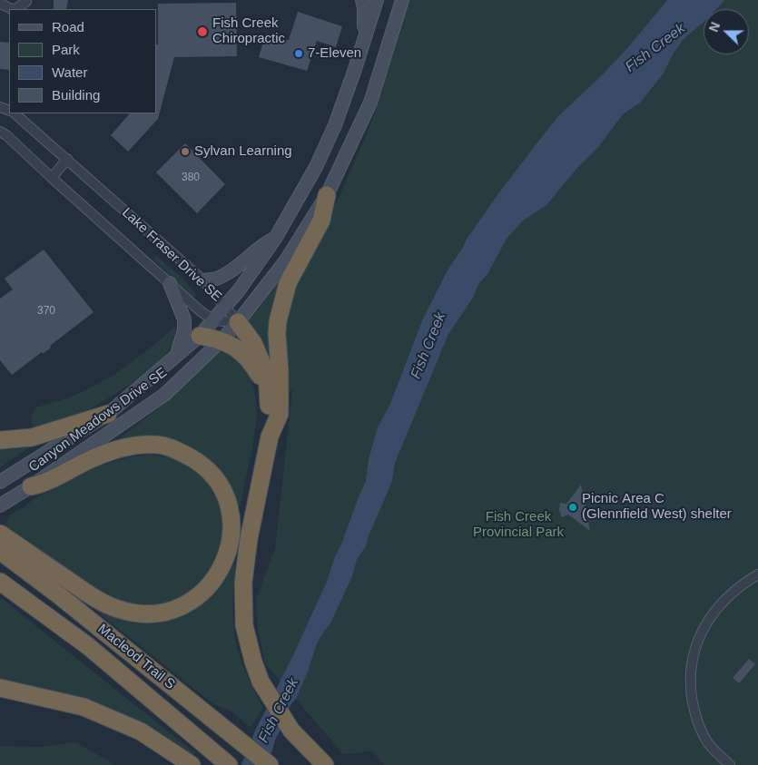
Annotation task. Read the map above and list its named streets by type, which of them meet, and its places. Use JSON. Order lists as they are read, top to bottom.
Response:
{
  "streets": {
    "highway": ["Macleod Trail S"],
    "main road": ["Canyon Meadows Drive SE"],
    "street": ["Lake Fraser Drive SE"]
  },
  "crossings": [
    ["Lake Fraser Drive SE", "Canyon Meadows Drive SE"]
  ],
  "water": ["Fish Creek"],
  "parks": ["Fish Creek Provincial Park"],
  "places": [
    "Fish Creek Chiropractic",
    "7-Eleven",
    "Sylvan Learning",
    "Picnic Area C (Glennfield West) shelter"
  ],
  "house_numbers": ["380", "370"],
  "legend": [
    "Road",
    "Park",
    "Water",
    "Building"
  ],
  "north": "left"
}
